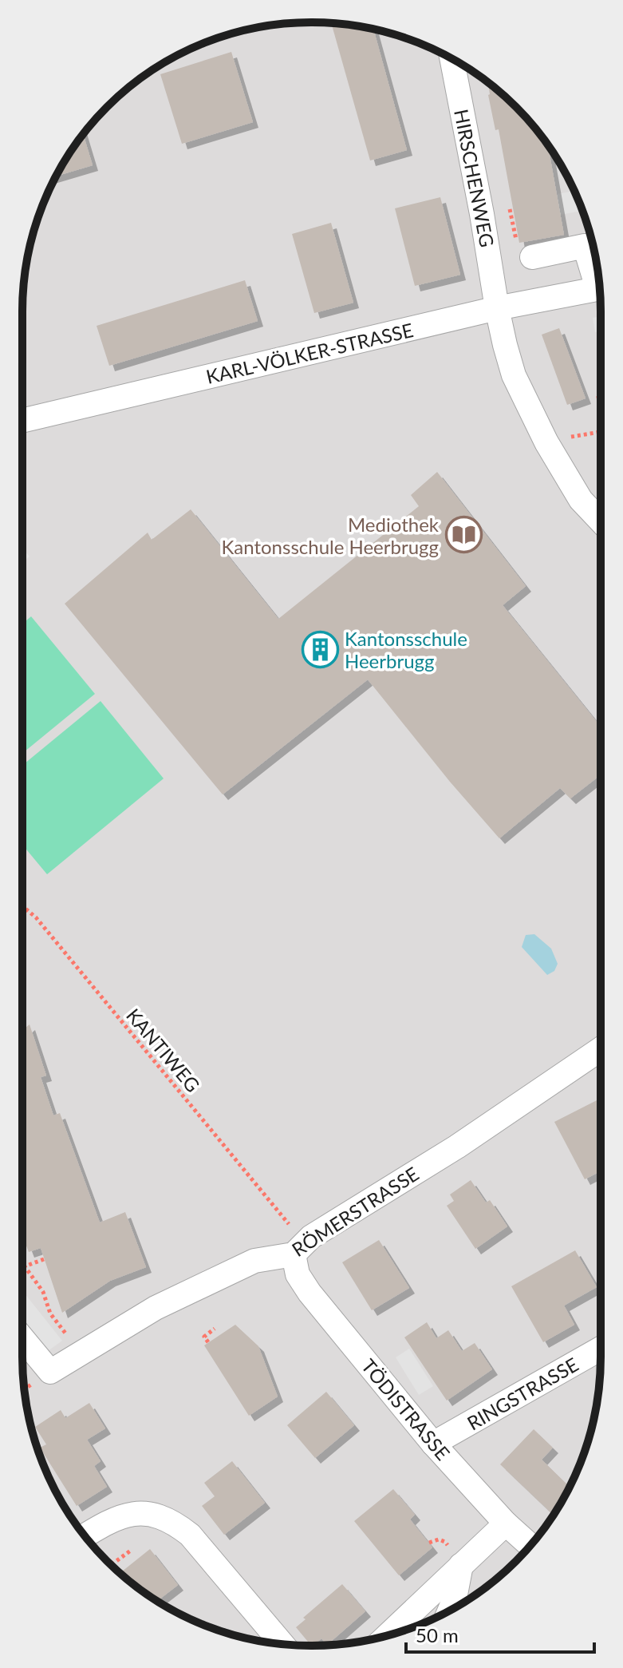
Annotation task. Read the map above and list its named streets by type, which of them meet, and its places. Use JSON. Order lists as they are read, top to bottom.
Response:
{
  "streets": {
    "street": [
      "HIRSCHENWEG",
      "KARL-VÖLKER-STRASSE",
      "RÖMERSTRASSE",
      "RINGSTRASSE",
      "TÖDISTRASSE"
    ],
    "path": ["KANTIWEG"]
  },
  "crossings": [
    ["HIRSCHENWEG", "KARL-VÖLKER-STRASSE"],
    ["RÖMERSTRASSE", "TÖDISTRASSE"],
    ["RINGSTRASSE", "TÖDISTRASSE"]
  ],
  "places": {
    "library": ["Mediothek Kantonsschule Heerbrugg"],
    "building": ["Kantonsschule Heerbrugg"]
  },
  "scale_bar": "50 m"
}
